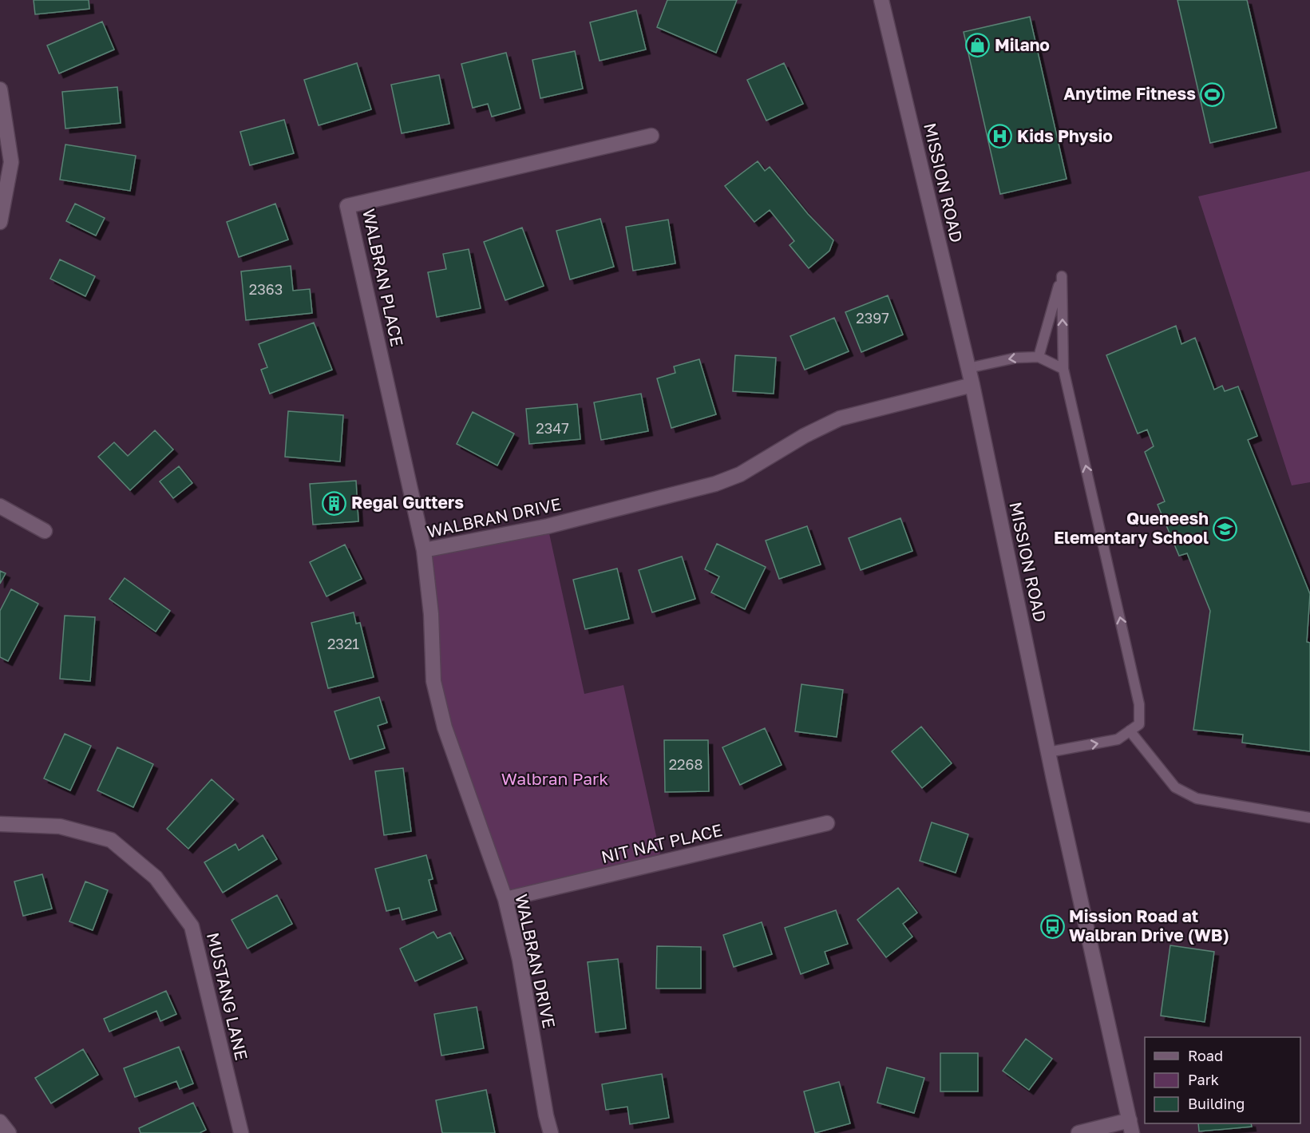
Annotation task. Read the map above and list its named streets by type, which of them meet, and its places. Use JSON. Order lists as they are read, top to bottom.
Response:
{
  "streets": {
    "street": [
      "MISSION ROAD",
      "WALBRAN PLACE",
      "WALBRAN DRIVE",
      "NIT NAT PLACE",
      "MUSTANG LANE"
    ]
  },
  "crossings": [
    ["MISSION ROAD", "WALBRAN DRIVE"],
    ["WALBRAN PLACE", "WALBRAN DRIVE"],
    ["WALBRAN DRIVE", "NIT NAT PLACE"]
  ],
  "parks": ["Walbran Park"],
  "places": {
    "shop": ["Milano"],
    "sports": ["Anytime Fitness"],
    "hospital": ["Kids Physio"],
    "building": ["Regal Gutters"],
    "school or university": ["Queneesh Elementary School"],
    "bus stop": ["Mission Road at Walbran Drive (WB)"]
  },
  "house_numbers": [
    "2363",
    "2397",
    "2347",
    "2321",
    "2268"
  ],
  "legend": ["Road", "Park", "Building"]
}
